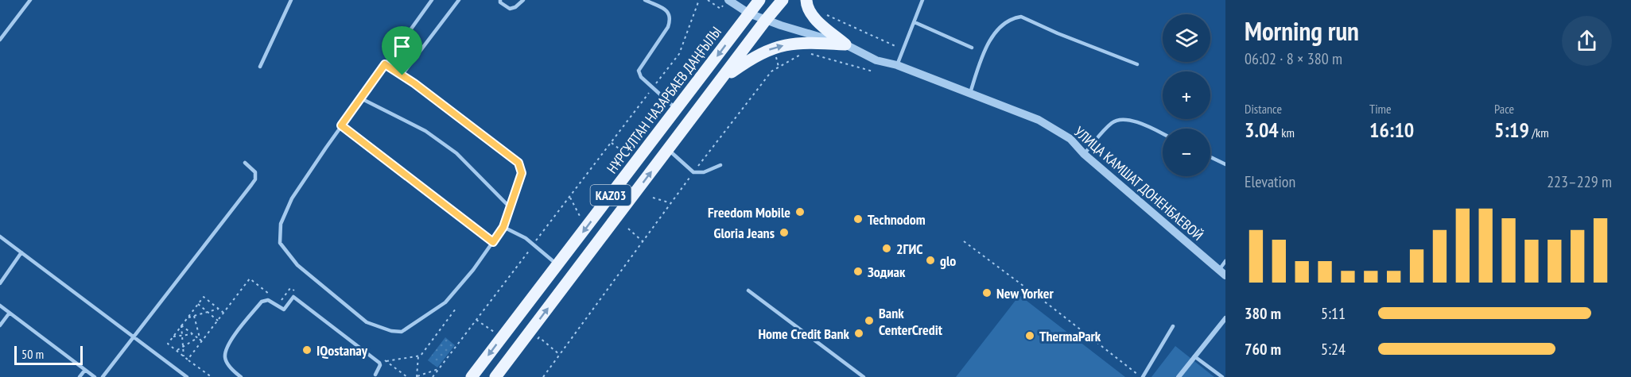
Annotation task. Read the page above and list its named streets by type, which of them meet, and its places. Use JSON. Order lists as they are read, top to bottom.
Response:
{
  "streets": {
    "main road": ["НҰРСҰЛТАН НАЗАРБАЕВ ДАҢҒЫЛЫ", "KАZ03"],
    "street": ["УЛИЦА КАМШАТ ДОНЕНБАЕВОЙ"]
  },
  "crossings": [
    ["НҰРСҰЛТАН НАЗАРБАЕВ ДАҢҒЫЛЫ", "УЛИЦА КАМШАТ ДОНЕНБАЕВОЙ"],
    ["УЛИЦА КАМШАТ ДОНЕНБАЕВОЙ", "KАZ03"]
  ],
  "places": [
    "Freedom Mobile",
    "Technodom",
    "Gloria Jeans",
    "2ГИС",
    "glo",
    "Зодиак",
    "New Yorker",
    "Bank CenterCredit",
    "Home Credit Bank",
    "ThermaPark",
    "IQostanay"
  ],
  "scale_bar": "50 m",
  "page": {
    "heading": ["Morning run", "06:02 · 8 × 380 m"],
    "map_buttons": ["+", "−"],
    "stats": [
      ["Distance", "3.04 km"],
      ["Time", "16:10"],
      ["Pace", "5:19 /km"]
    ],
    "chart": ["Elevation", "223–229 m"],
    "list": [
      {
        "name": "380 m",
        "note": "5:11"
      },
      {
        "name": "760 m",
        "note": "5:24"
      }
    ],
    "scale": "50 m"
  }
}
